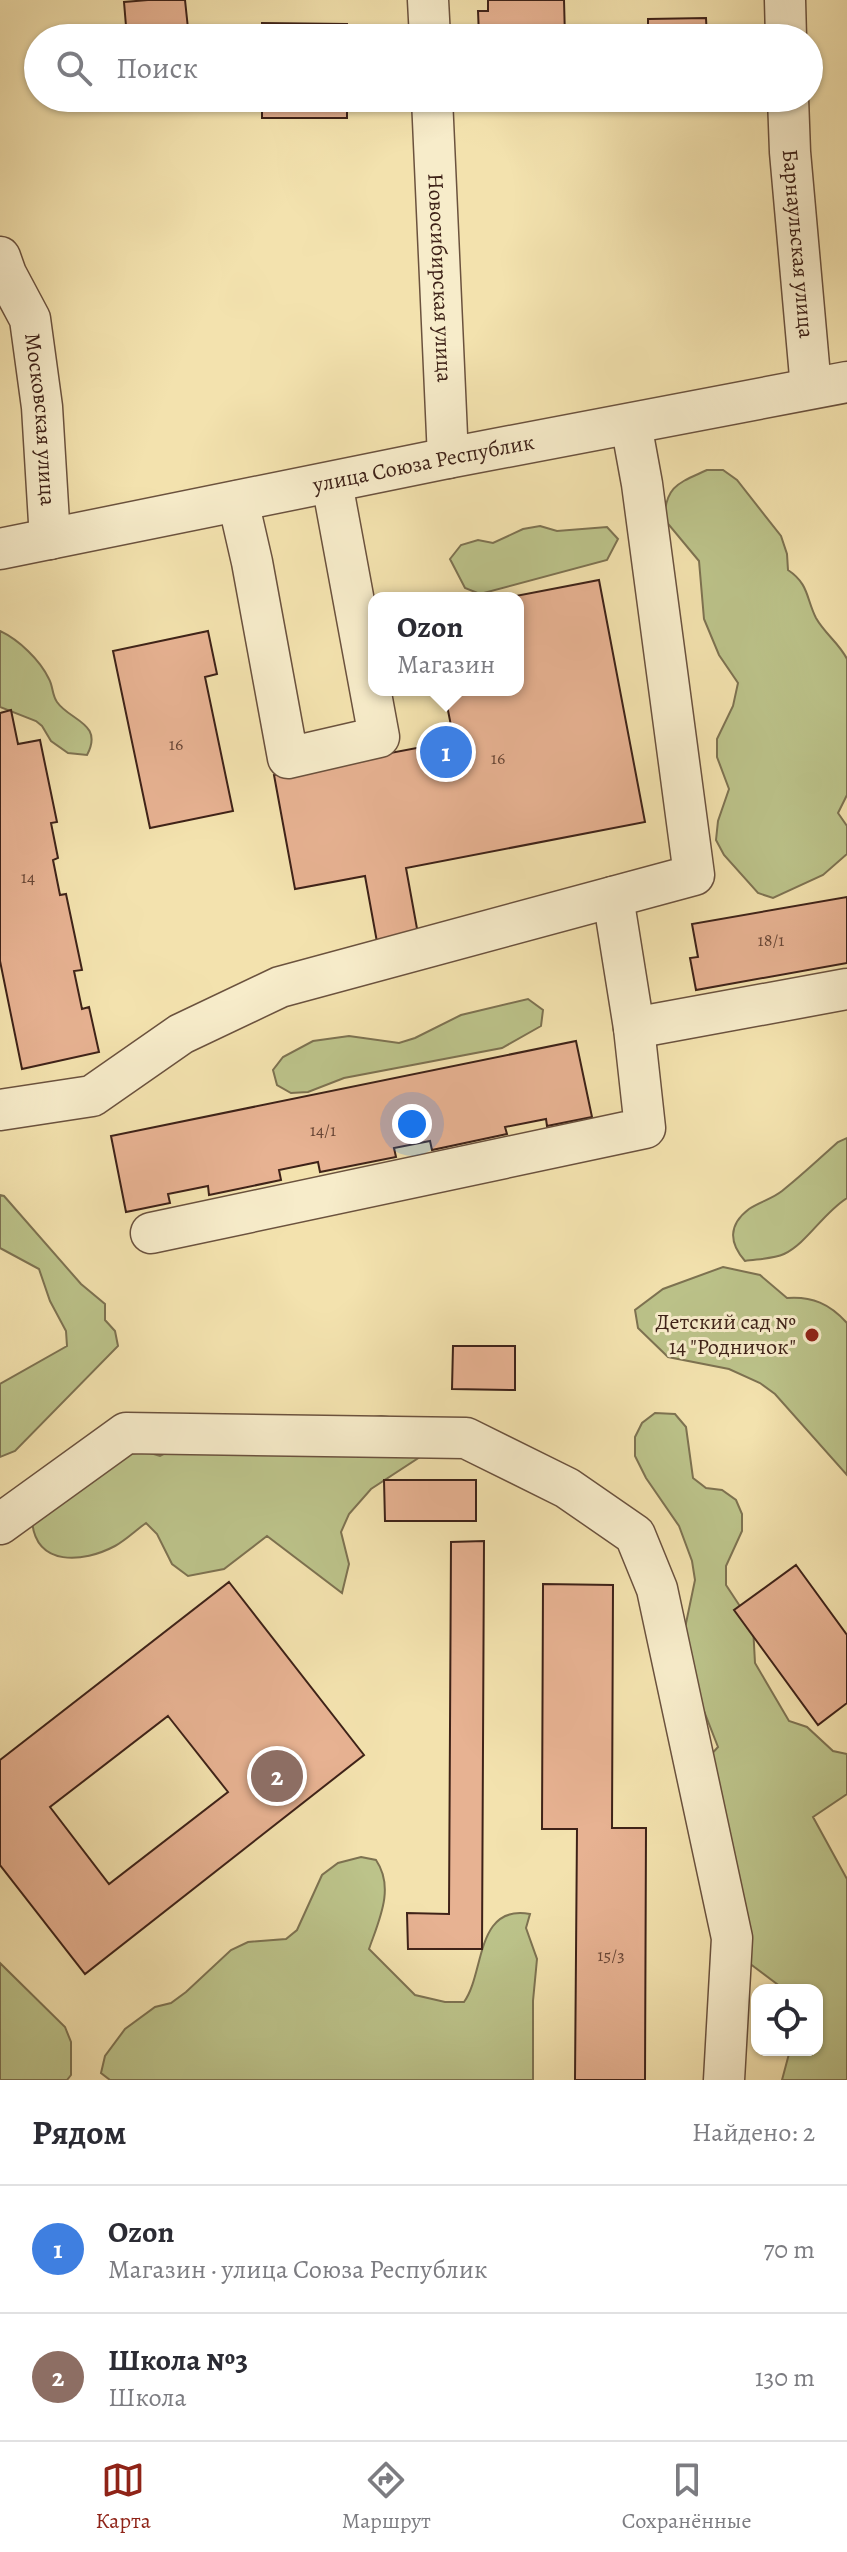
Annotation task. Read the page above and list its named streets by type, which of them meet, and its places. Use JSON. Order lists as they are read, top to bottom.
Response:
{
  "streets": {
    "street": [
      "Барнаульская улица",
      "Новосибирская улица",
      "Московская улица",
      "улица Союза Республик"
    ]
  },
  "crossings": [
    ["Барнаульская улица", "улица Союза Республик"],
    ["Новосибирская улица", "улица Союза Республик"],
    ["Московская улица", "улица Союза Республик"]
  ],
  "places": ["Детский сад № 14 \"Родничок\""],
  "house_numbers": [
    "16",
    "16",
    "14",
    "18/1",
    "14/1",
    "15/3"
  ],
  "page": {
    "search": "Поиск",
    "popup": ["Ozon", "Магазин"],
    "pins": ["1", "2"],
    "heading": ["Рядом", "Найдено: 2"],
    "list": [
      {
        "mark": "1",
        "name": "Ozon",
        "note": "Магазин · улица Союза Республик",
        "value": "70 m"
      },
      {
        "mark": "2",
        "name": "Школа №3",
        "note": "Школа",
        "value": "130 m"
      }
    ],
    "nav": ["Карта", "Маршрут", "Сохранённые"]
  }
}
